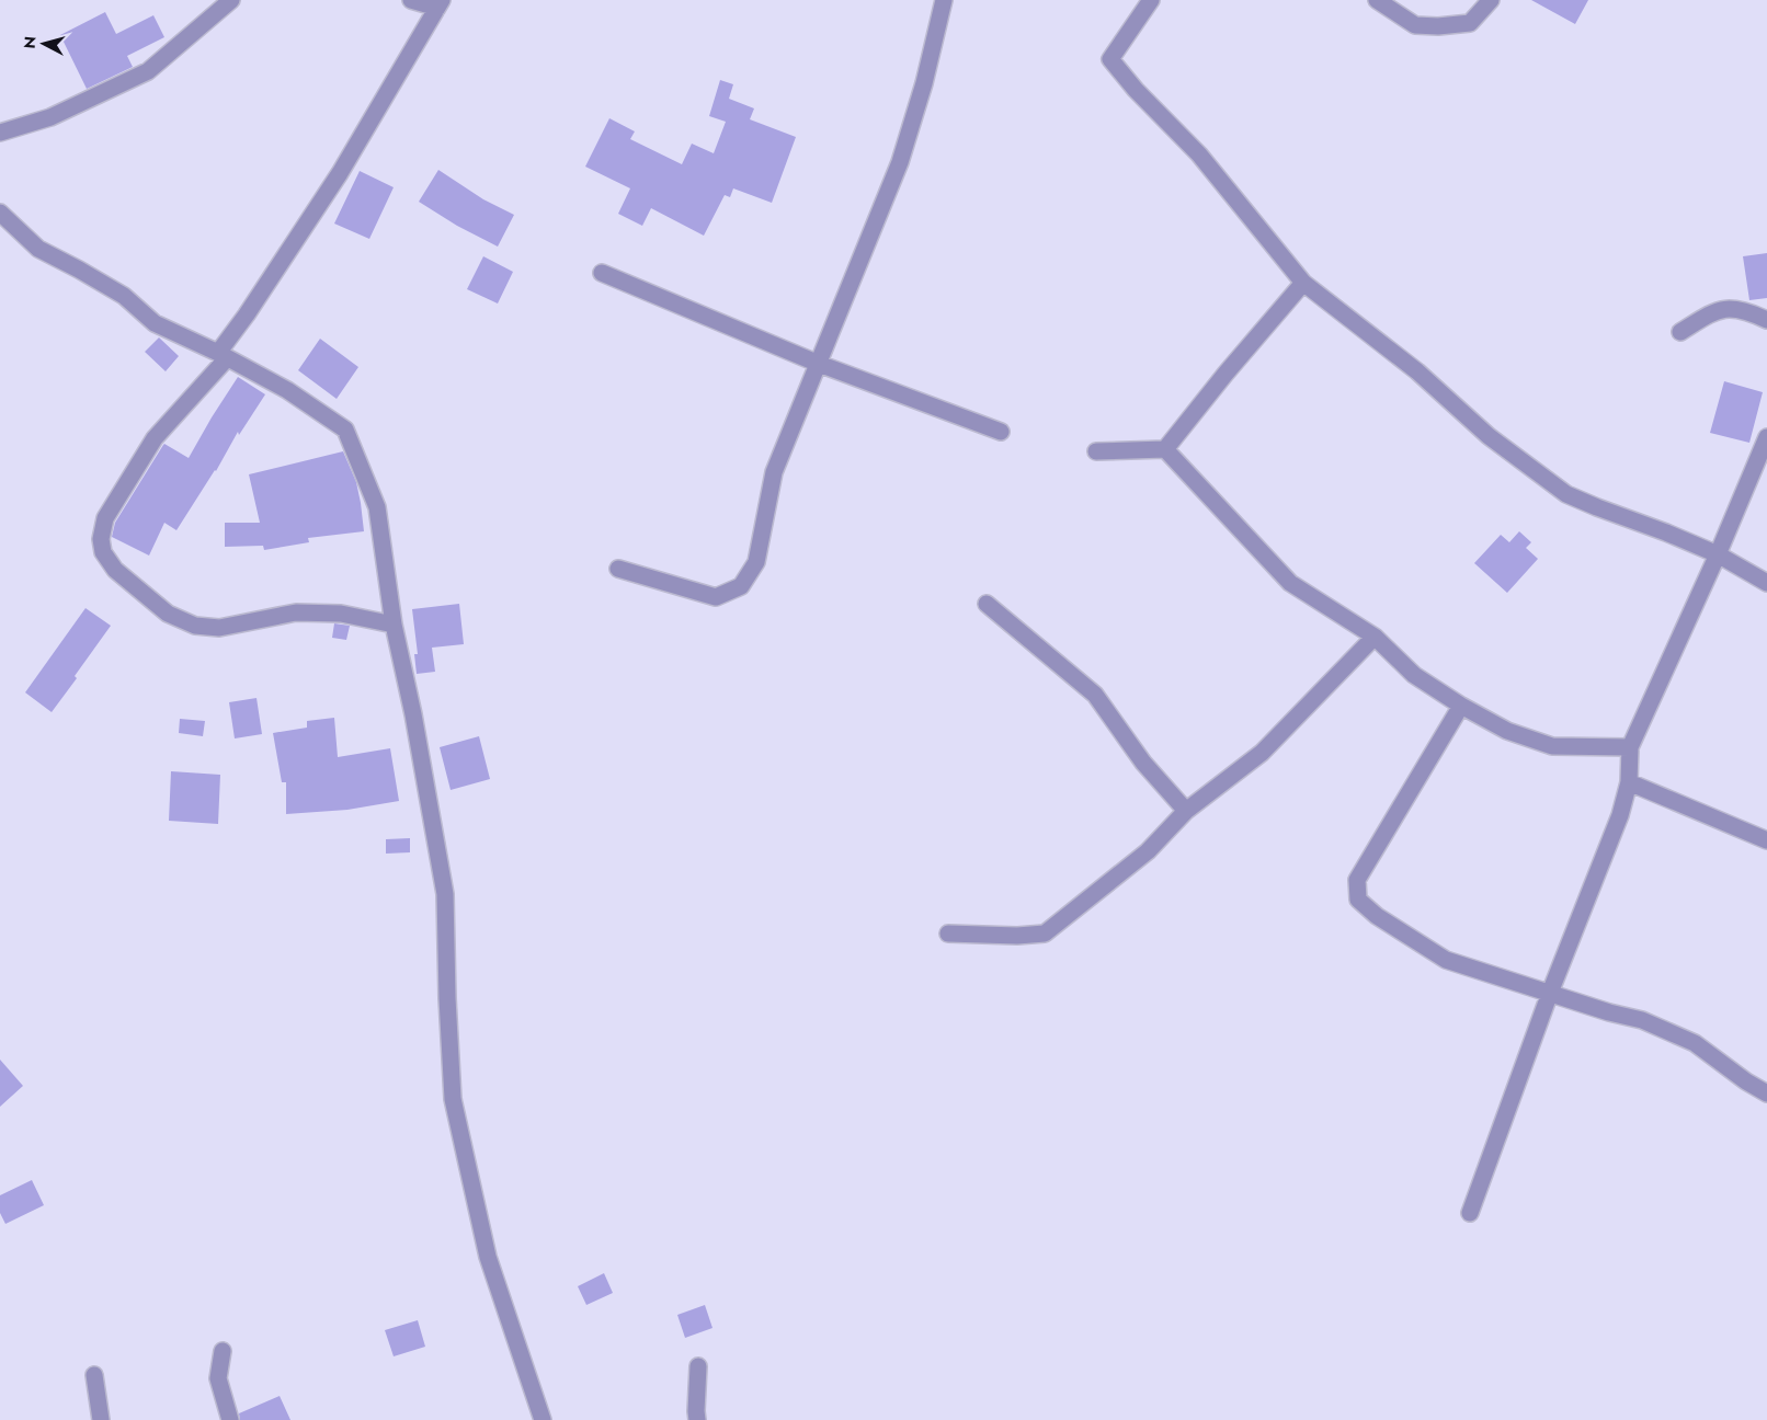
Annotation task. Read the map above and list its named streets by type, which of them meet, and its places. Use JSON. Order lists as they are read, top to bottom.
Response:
{
  "north": "left"
}
